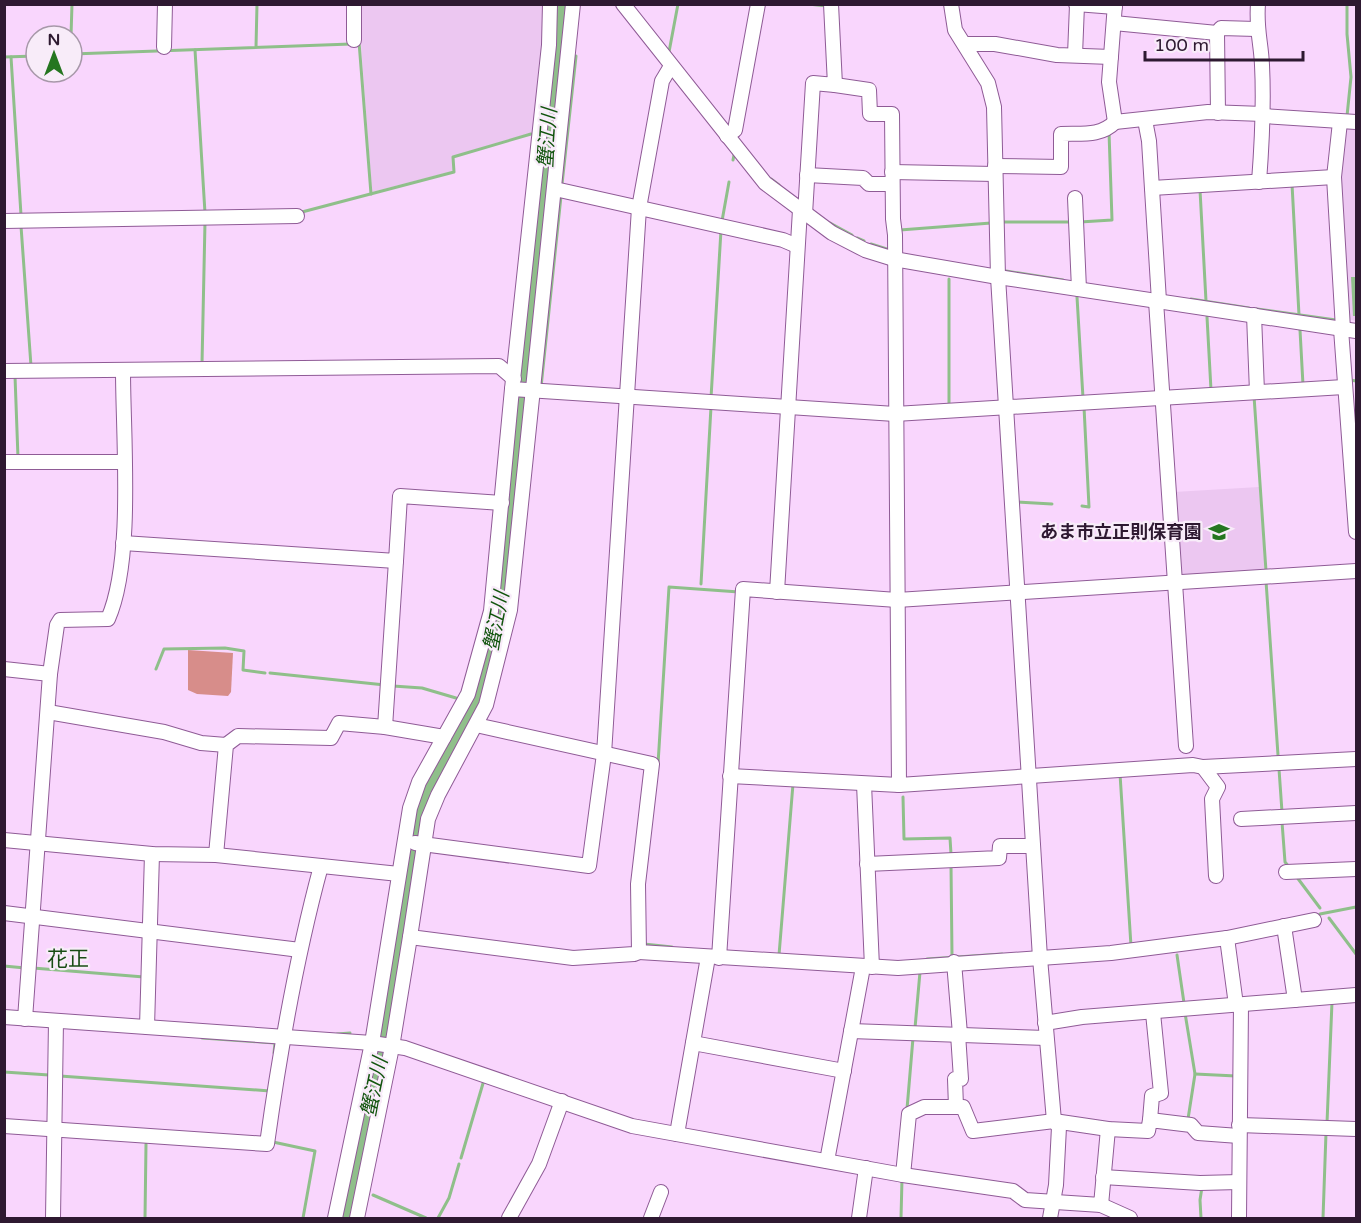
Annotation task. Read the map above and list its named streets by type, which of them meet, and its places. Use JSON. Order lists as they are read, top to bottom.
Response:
{
  "districts": ["花正"],
  "water": ["蟹江川"],
  "places": {
    "school or university": ["あま市立正則保育園"]
  },
  "scale_bar": "100 m",
  "north": "top"
}
